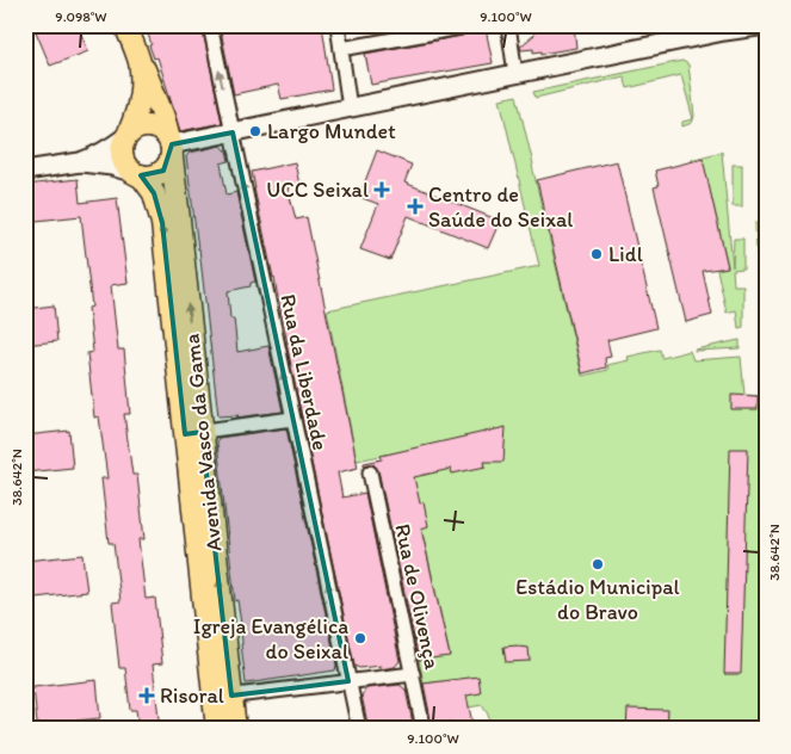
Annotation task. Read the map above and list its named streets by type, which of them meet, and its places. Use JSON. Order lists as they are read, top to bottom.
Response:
{
  "streets": {
    "main road": ["Avenida Vasco da Gama"],
    "street": ["Rua da Liberdade", "Rua de Olivença"]
  },
  "one_way": ["Rua da Liberdade"],
  "places": {
    "other": [
      "Largo Mundet",
      "Lidl",
      "Estádio Municipal do Bravo",
      "Igreja Evangélica do Seixal"
    ],
    "health": ["UCC Seixal", "Centro de Saúde do Seixal", "Risoral"]
  },
  "coordinates": ["9.098°W", "9.100°W", "38.642°N"]
}
